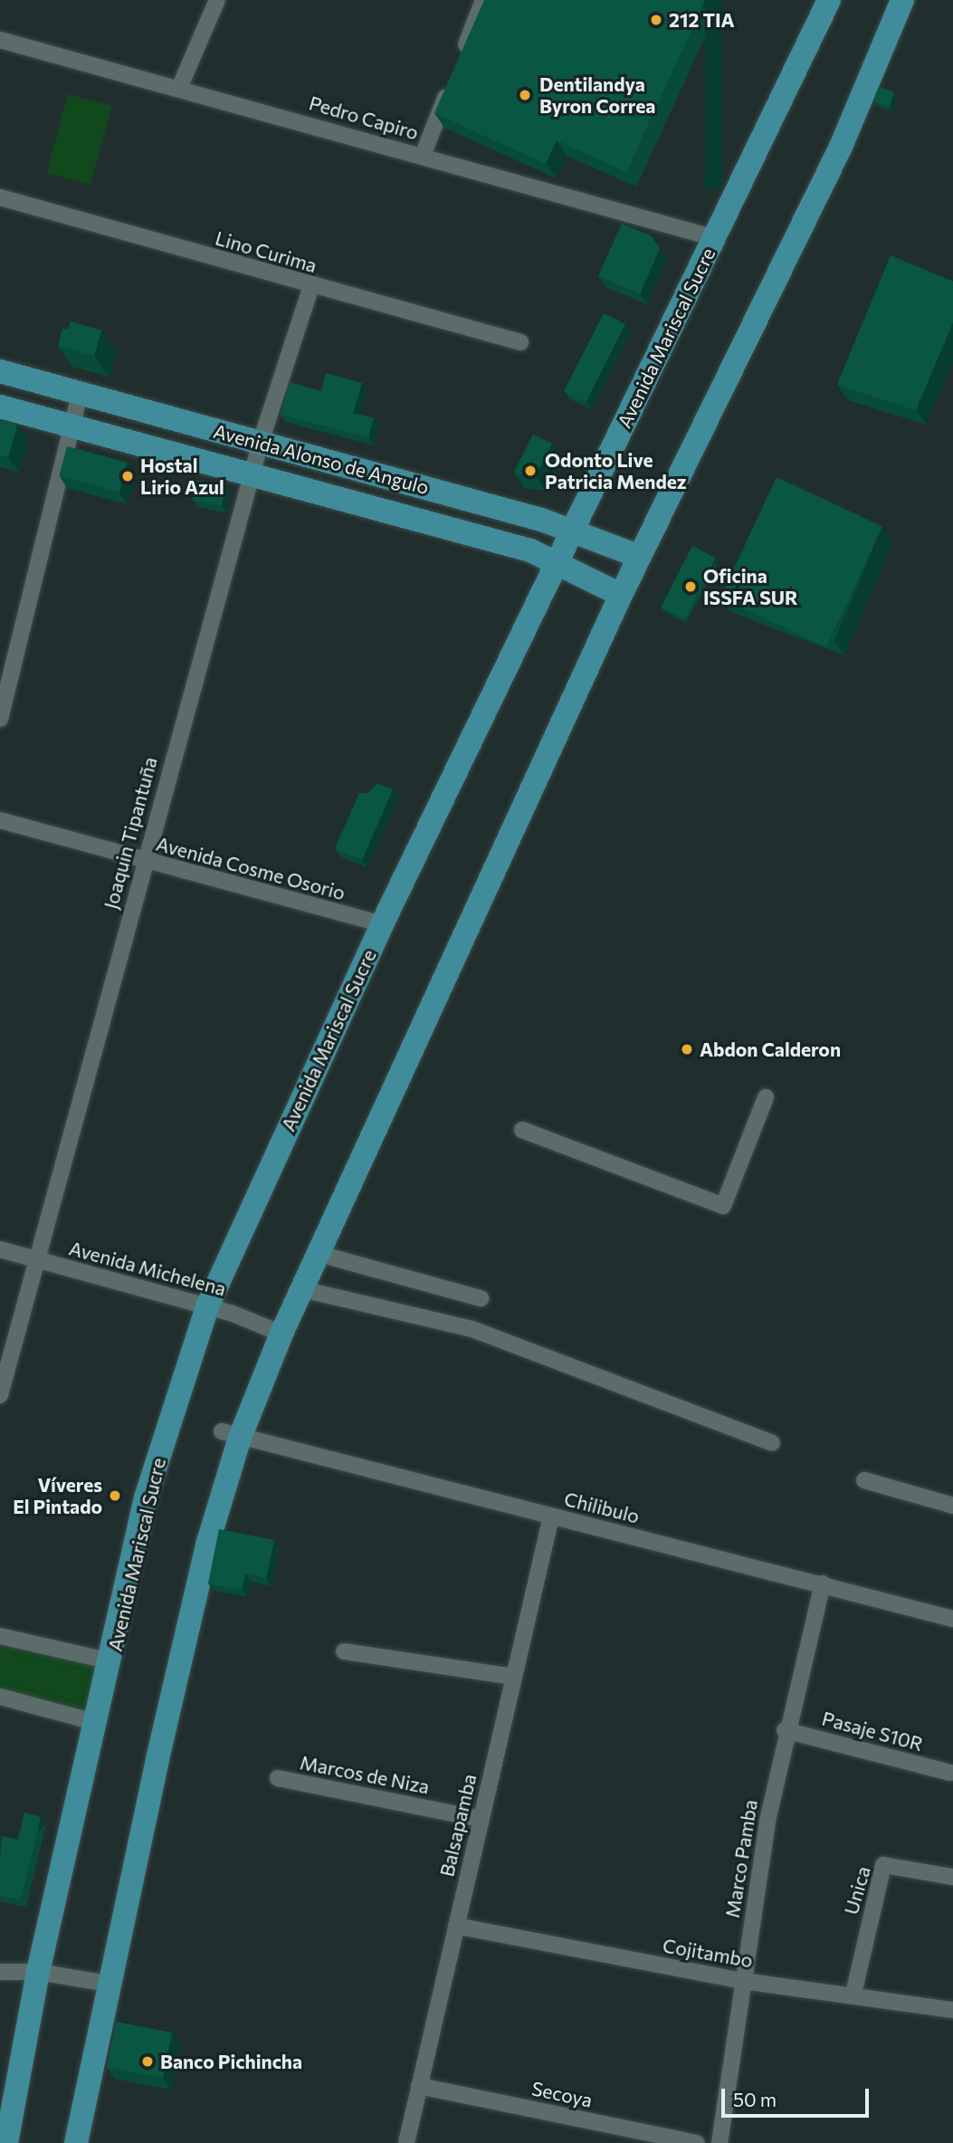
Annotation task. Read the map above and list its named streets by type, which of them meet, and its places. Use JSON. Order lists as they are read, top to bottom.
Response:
{
  "streets": {
    "main road": ["Avenida Mariscal Sucre", "Avenida Alonso de Angulo"],
    "street": [
      "Pedro Capiro",
      "Lino Curima",
      "Joaquin Tipantuña",
      "Avenida Cosme Osorio",
      "Avenida Michelena",
      "Chilibulo",
      "Pasaje S10R",
      "Marcos de Niza",
      "Balsapamba",
      "Marco Pamba",
      "Unica",
      "Cojitambo",
      "Secoya"
    ]
  },
  "crossings": [
    ["Pedro Capiro", "Avenida Mariscal Sucre"],
    ["Lino Curima", "Joaquin Tipantuña"],
    ["Avenida Mariscal Sucre", "Avenida Alonso de Angulo"],
    ["Avenida Mariscal Sucre", "Avenida Cosme Osorio"],
    ["Avenida Mariscal Sucre", "Avenida Michelena"],
    ["Avenida Alonso de Angulo", "Joaquin Tipantuña"],
    ["Joaquin Tipantuña", "Avenida Cosme Osorio"],
    ["Joaquin Tipantuña", "Avenida Michelena"],
    ["Chilibulo", "Balsapamba"],
    ["Chilibulo", "Marco Pamba"],
    ["Pasaje S10R", "Marco Pamba"],
    ["Marcos de Niza", "Balsapamba"],
    ["Balsapamba", "Cojitambo"],
    ["Balsapamba", "Secoya"],
    ["Marco Pamba", "Cojitambo"],
    ["Unica", "Cojitambo"]
  ],
  "places": [
    "212 TIA",
    "Dentilandya Byron Correa",
    "Odonto Live Patricia Mendez",
    "Hostal Lirio Azul",
    "Oficina ISSFA SUR",
    "Abdon Calderon",
    "Víveres El Pintado",
    "Banco Pichincha"
  ],
  "scale_bar": "50 m"
}
